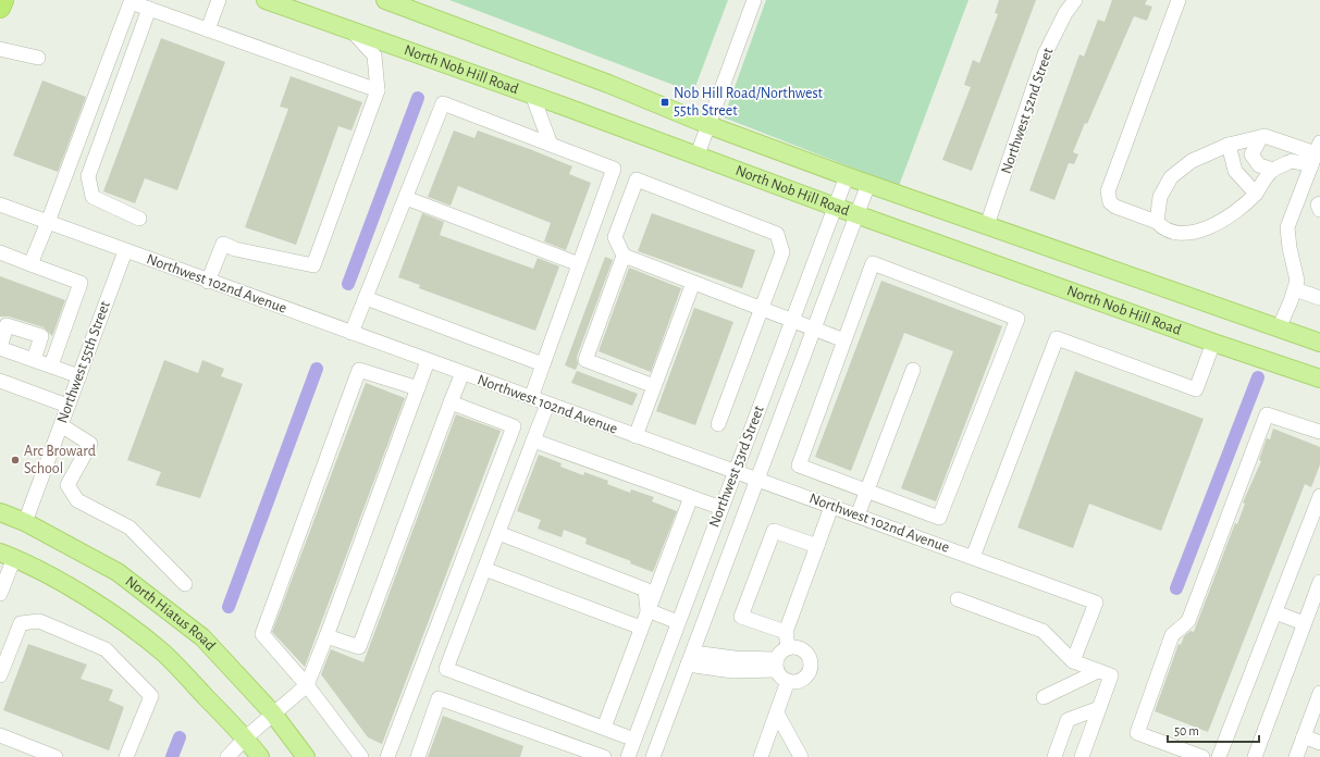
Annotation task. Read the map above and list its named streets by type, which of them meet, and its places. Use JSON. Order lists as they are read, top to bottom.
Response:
{
  "streets": {
    "main road": ["North Nob Hill Road", "North Hiatus Road"],
    "street": [
      "Northwest 52nd Street",
      "Northwest 102nd Avenue",
      "Northwest 55th Street",
      "Northwest 53rd Street"
    ]
  },
  "crossings": [
    ["North Nob Hill Road", "Northwest 52nd Street"],
    ["North Nob Hill Road", "Northwest 53rd Street"],
    ["Northwest 102nd Avenue", "Northwest 55th Street"],
    ["Northwest 102nd Avenue", "Northwest 53rd Street"],
    ["Northwest 55th Street", "North Hiatus Road"]
  ],
  "places": {
    "transit": ["Nob Hill Road/Northwest 55th Street"],
    "other": ["Arc Broward School"]
  },
  "scale_bar": "50 m"
}
